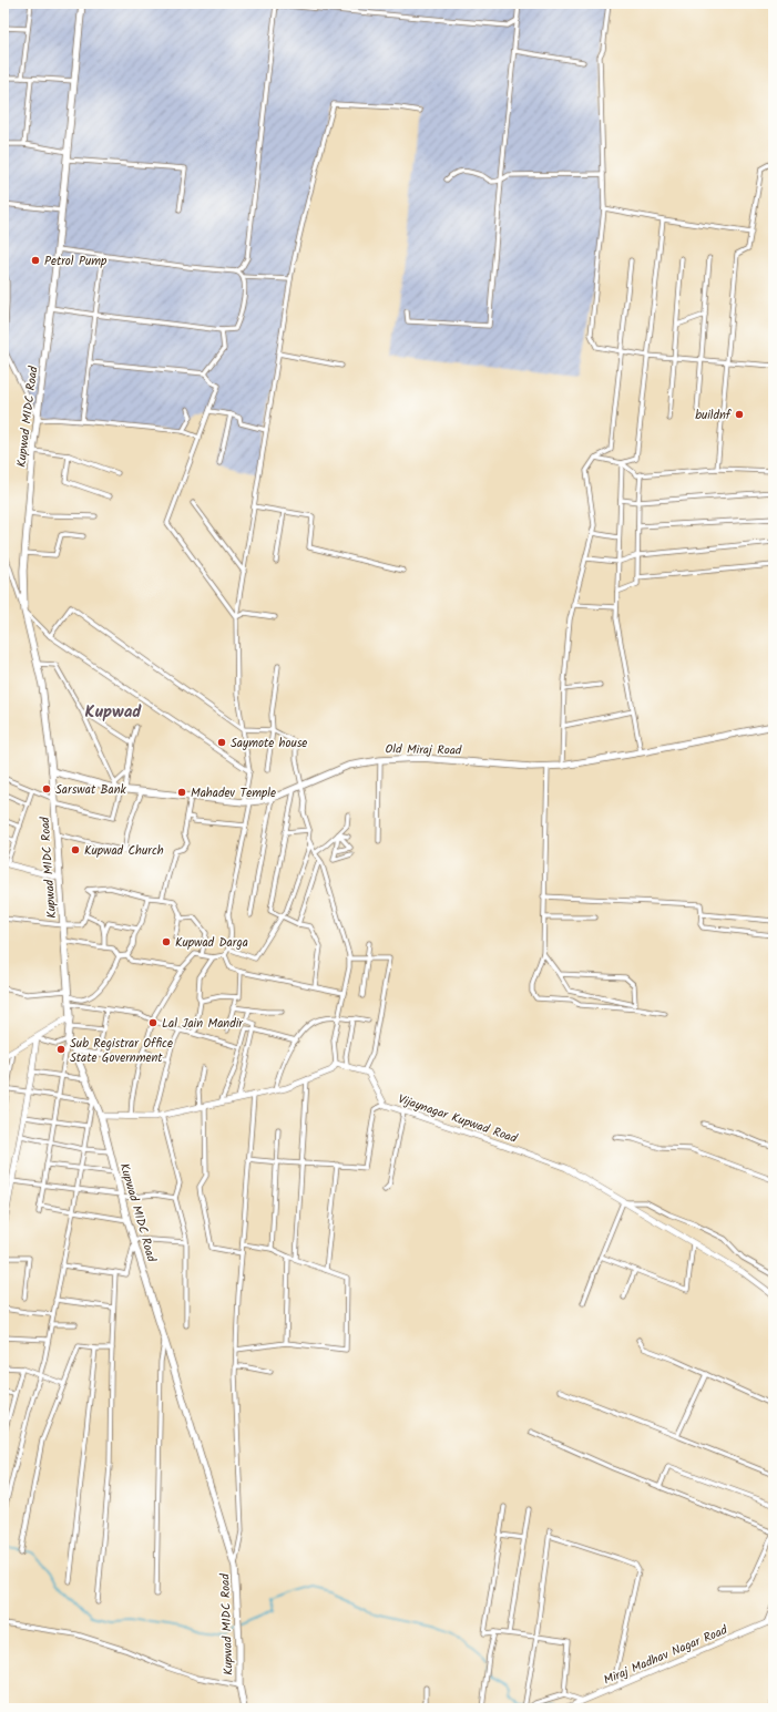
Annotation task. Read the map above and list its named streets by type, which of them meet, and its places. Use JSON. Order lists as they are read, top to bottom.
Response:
{
  "streets": {
    "main road": ["Kupwad MIDC Road", "Old Miraj Road"],
    "street": ["Vijaynagar Kupwad Road", "Miraj Madhav Nagar Road"]
  },
  "crossings": [
    ["Kupwad MIDC Road", "Old Miraj Road"]
  ],
  "districts": ["Kupwad"],
  "places": [
    "Petrol Pump",
    "buildnf",
    "Saymote house",
    "Sarswat Bank",
    "Mahadev Temple",
    "Kupwad Church",
    "Kupwad Darga",
    "Lal Jain Mandir",
    "Sub Registrar Office State Government"
  ]
}
